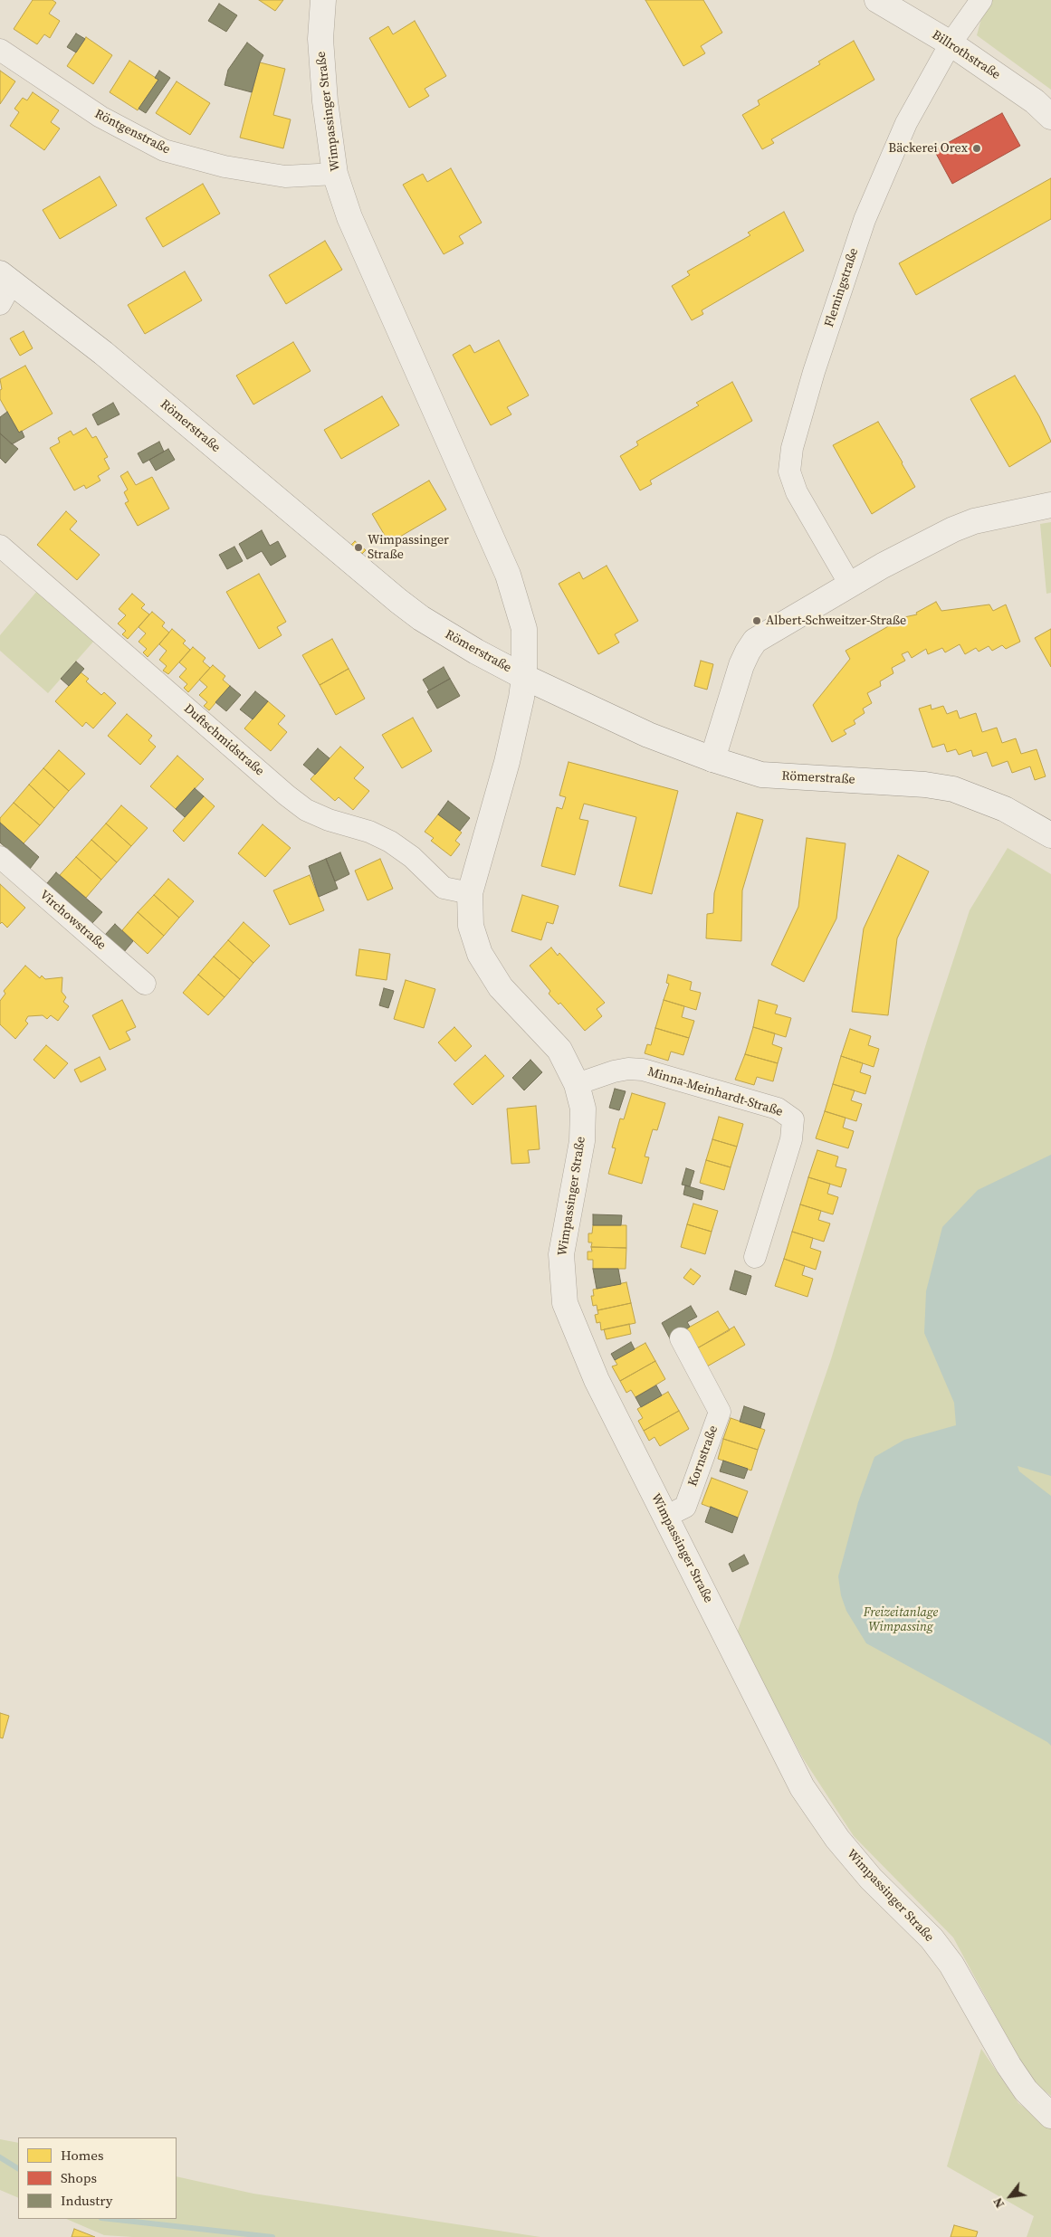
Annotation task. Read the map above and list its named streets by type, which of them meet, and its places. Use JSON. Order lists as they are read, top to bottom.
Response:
{
  "streets": {
    "street": [
      "Billrothstraße",
      "Wimpassinger Straße",
      "Röntgenstraße",
      "Flemingstraße",
      "Römerstraße",
      "Duftschmidstraße",
      "Virchowstraße",
      "Minna-Meinhardt-Straße",
      "Kornstraße"
    ]
  },
  "crossings": [
    ["Billrothstraße", "Flemingstraße"],
    ["Wimpassinger Straße", "Röntgenstraße"],
    ["Wimpassinger Straße", "Römerstraße"],
    ["Wimpassinger Straße", "Duftschmidstraße"],
    ["Wimpassinger Straße", "Minna-Meinhardt-Straße"],
    ["Wimpassinger Straße", "Kornstraße"]
  ],
  "parks": ["Freizeitanlage Wimpassing"],
  "places": ["Bäckerei Orex", "Wimpassinger Straße", "Albert-Schweitzer-Straße"],
  "legend": ["Homes", "Shops", "Industry"],
  "north": "bottom left"
}
